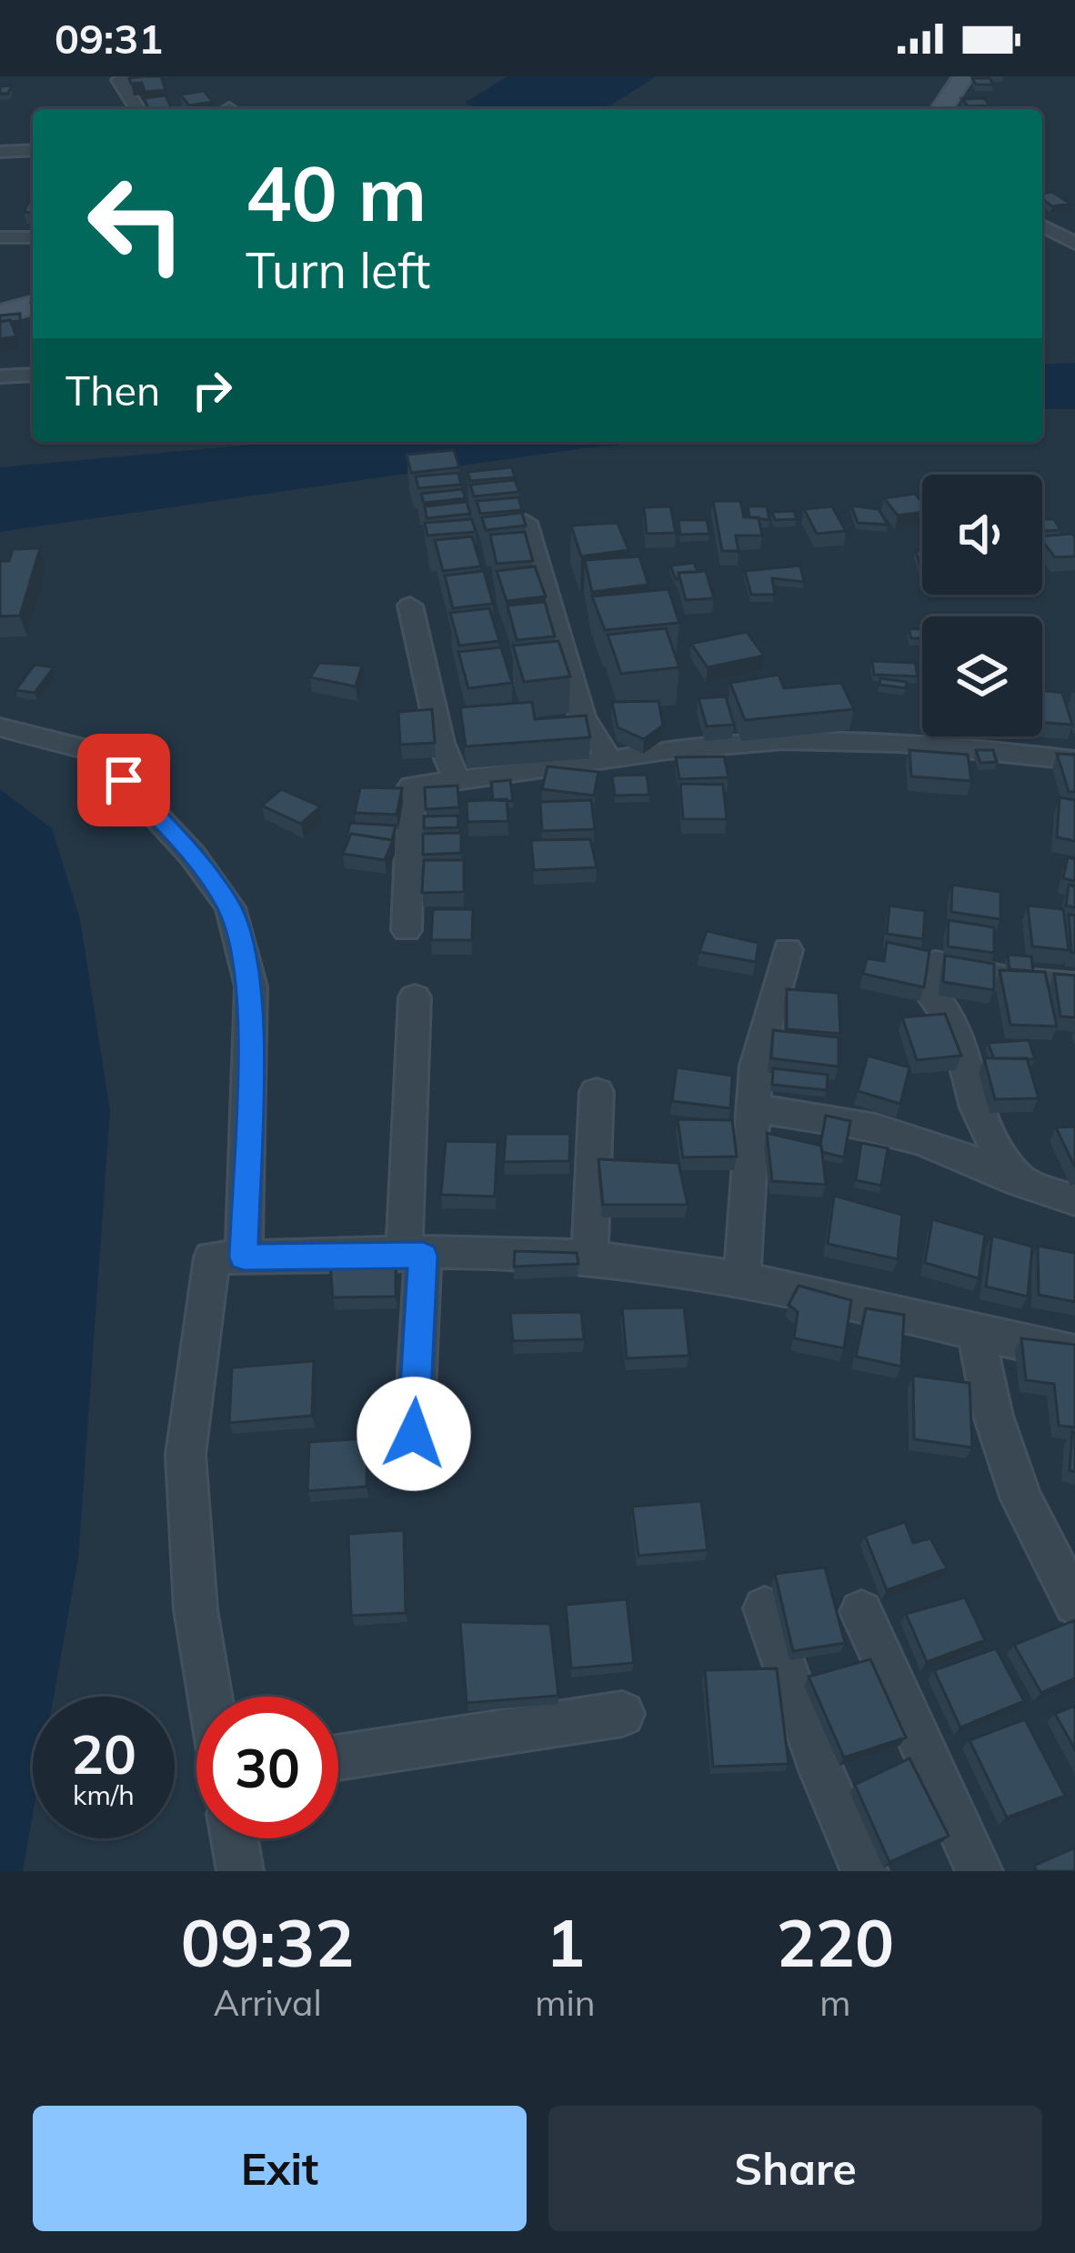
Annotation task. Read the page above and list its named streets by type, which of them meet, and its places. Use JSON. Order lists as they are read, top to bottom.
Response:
{
  "page": {
    "status": "09:31",
    "turn": ["40 m", "Turn left"],
    "then": "Then",
    "speed": "20 km/h",
    "limit": "30",
    "eta": [
      "09:32",
      "Arrival",
      "1",
      "min",
      "220",
      "m"
    ],
    "buttons": ["Exit", "Share"]
  }
}
